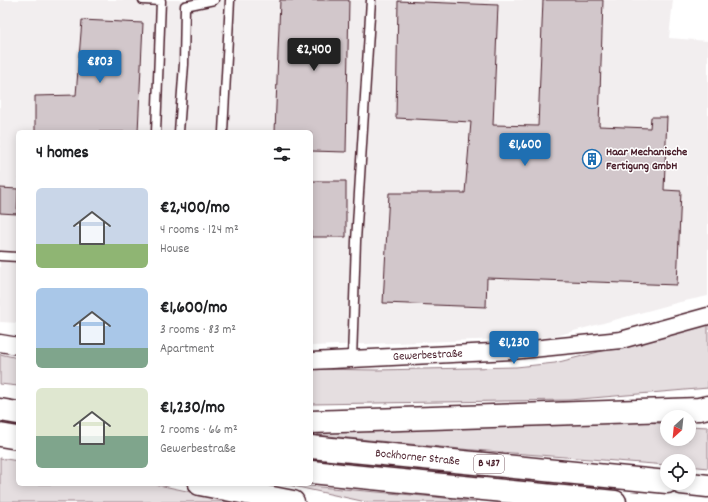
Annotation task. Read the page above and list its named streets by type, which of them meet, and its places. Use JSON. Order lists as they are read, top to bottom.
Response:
{
  "streets": {
    "main road": ["Bockhorner Straße", "B 437"],
    "street": ["Gewerbestraße"]
  },
  "places": {
    "building": ["Haar Mechanische Fertigung GmbH"]
  },
  "north": "bottom left",
  "page": {
    "price": [
      "€2,400",
      "€803",
      "€1,600",
      "€1,230"
    ],
    "heading": "4 homes",
    "list": [
      {
        "name": "€2,400/mo",
        "note": "4 rooms · 124 m² · House"
      },
      {
        "name": "€1,600/mo",
        "note": "3 rooms · 83 m² · Apartment"
      },
      {
        "name": "€1,230/mo",
        "note": "2 rooms · 66 m² · Gewerbestraße"
      }
    ]
  }
}
